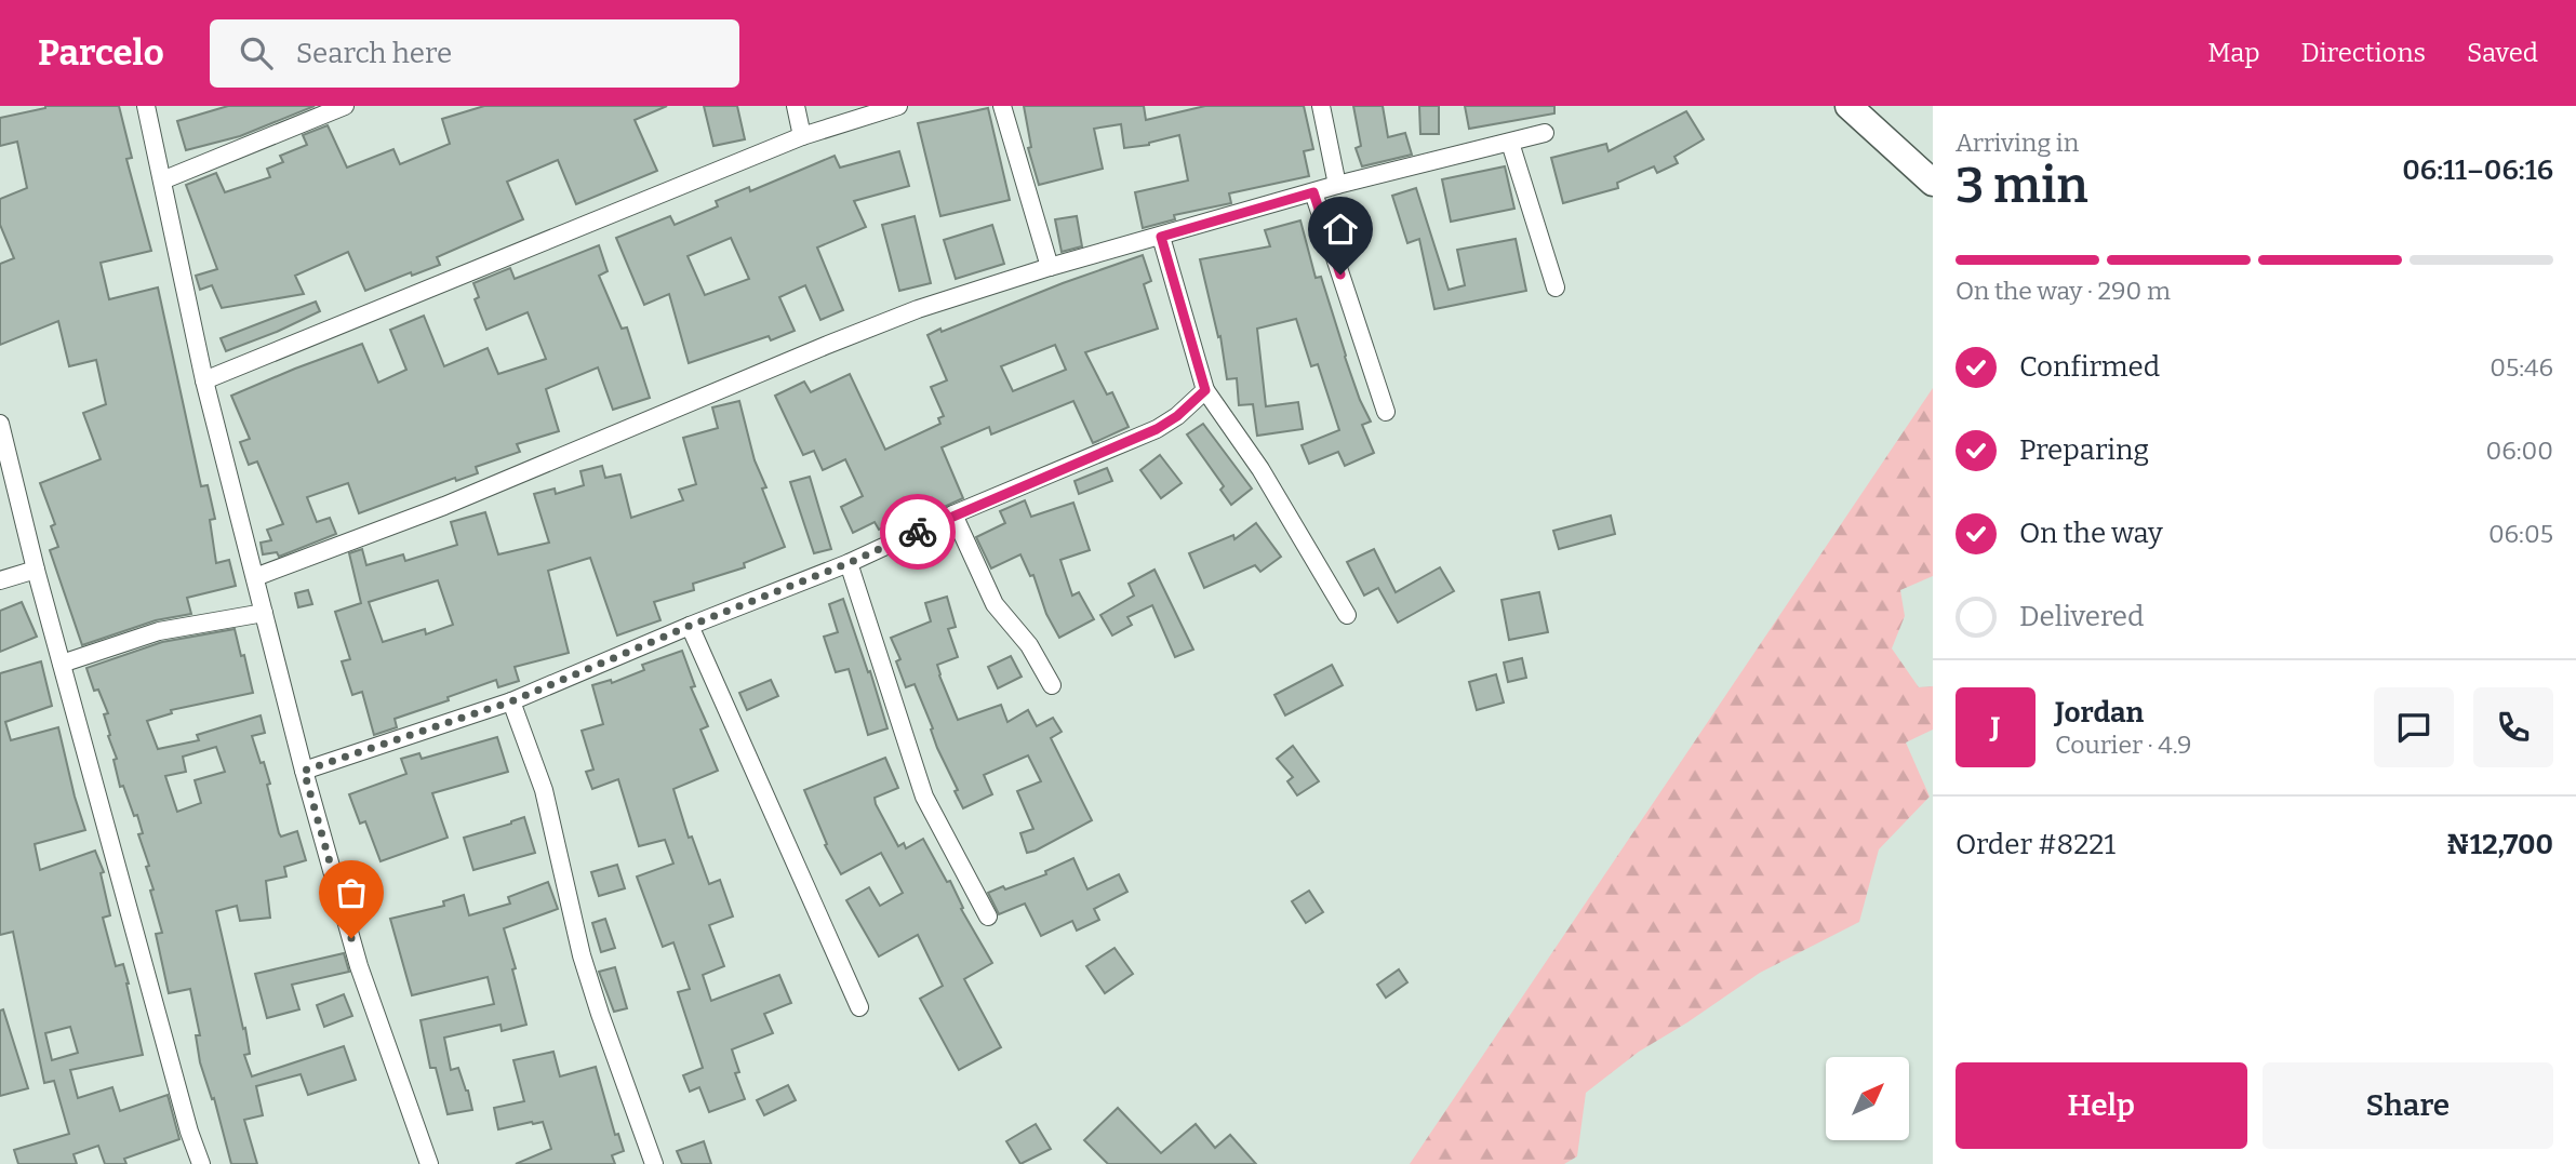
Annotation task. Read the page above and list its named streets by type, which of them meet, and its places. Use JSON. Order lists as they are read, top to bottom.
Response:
{
  "north": "top right",
  "page": {
    "header": "Parcelo",
    "search": "Search here",
    "nav": ["Map", "Directions", "Saved"],
    "heading": ["3 min", "Arriving in", "06:11–06:16"],
    "panel": [
      "Jordan",
      "Courier · 4.9",
      "Order #8221",
      "₦12,700"
    ],
    "bar": "On the way · 290 m",
    "list": [
      ["Confirmed", "05:46"],
      ["Preparing", "06:00"],
      ["On the way", "06:05"],
      "Delivered"
    ],
    "round": "J",
    "buttons": ["Help", "Share"]
  }
}
